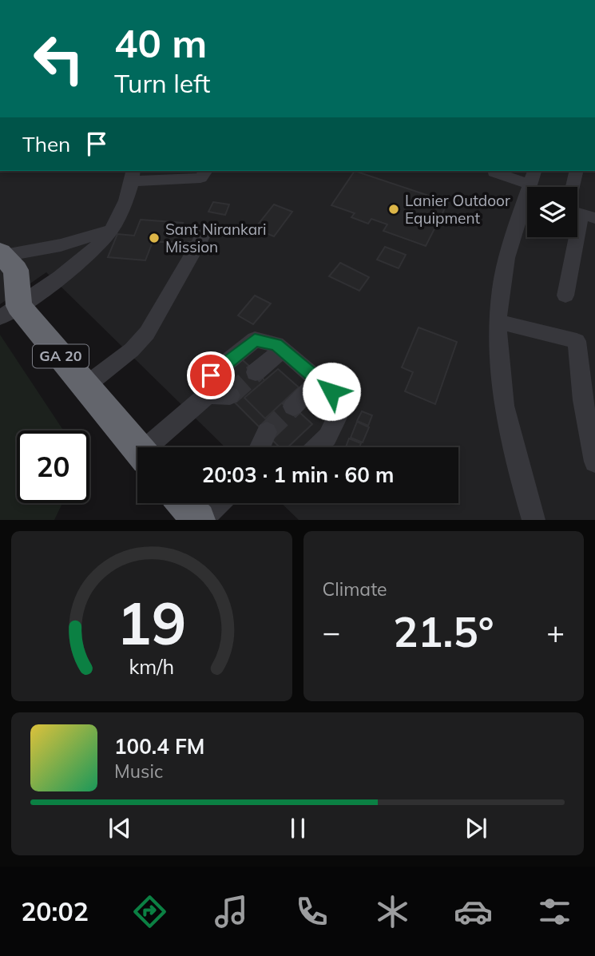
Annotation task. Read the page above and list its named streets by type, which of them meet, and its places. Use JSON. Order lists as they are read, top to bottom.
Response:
{
  "streets": {
    "highway": ["GA 20"]
  },
  "places": ["Lanier Outdoor Equipment", "Sant Nirankari Mission"],
  "page": {
    "turn": ["40 m", "Turn left"],
    "then": "Then",
    "limit": "20",
    "trip": "20:03 · 1 min · 60 m",
    "tile": "Climate",
    "heat": ["−", "21.5°", "+"],
    "song": ["100.4 FM", "Music"],
    "tabs": "20:02",
    "gauge": ["19", "km/h"]
  }
}
